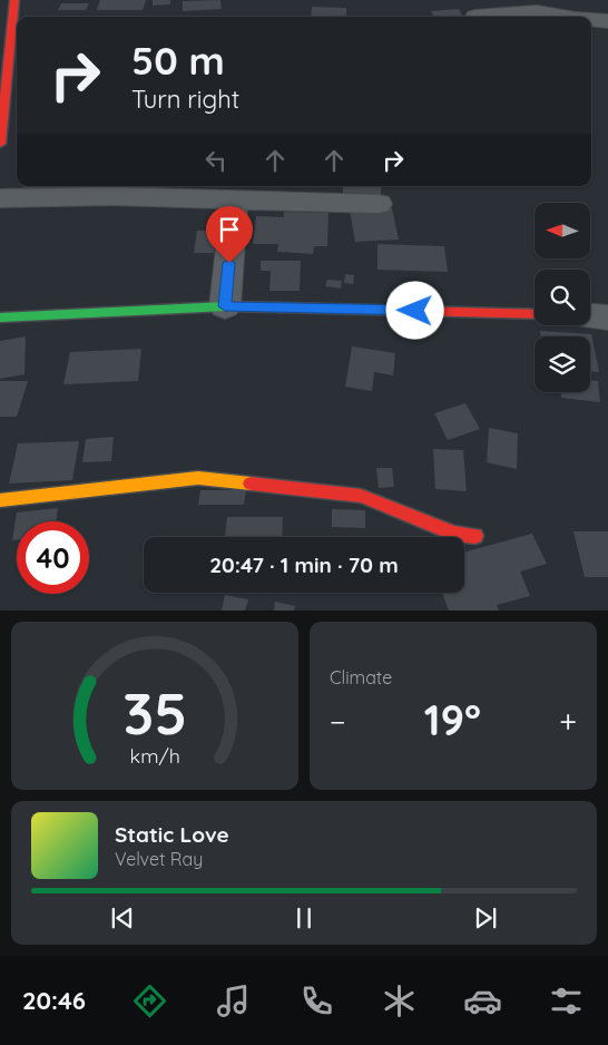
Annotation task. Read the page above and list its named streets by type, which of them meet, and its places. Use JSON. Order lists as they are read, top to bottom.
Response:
{
  "north": "left",
  "page": {
    "turn": ["50 m", "Turn right"],
    "limit": "40",
    "trip": "20:47 · 1 min · 70 m",
    "tile": "Climate",
    "heat": ["−", "19°", "+"],
    "song": ["Static Love", "Velvet Ray"],
    "tabs": "20:46",
    "gauge": ["35", "km/h"]
  }
}
